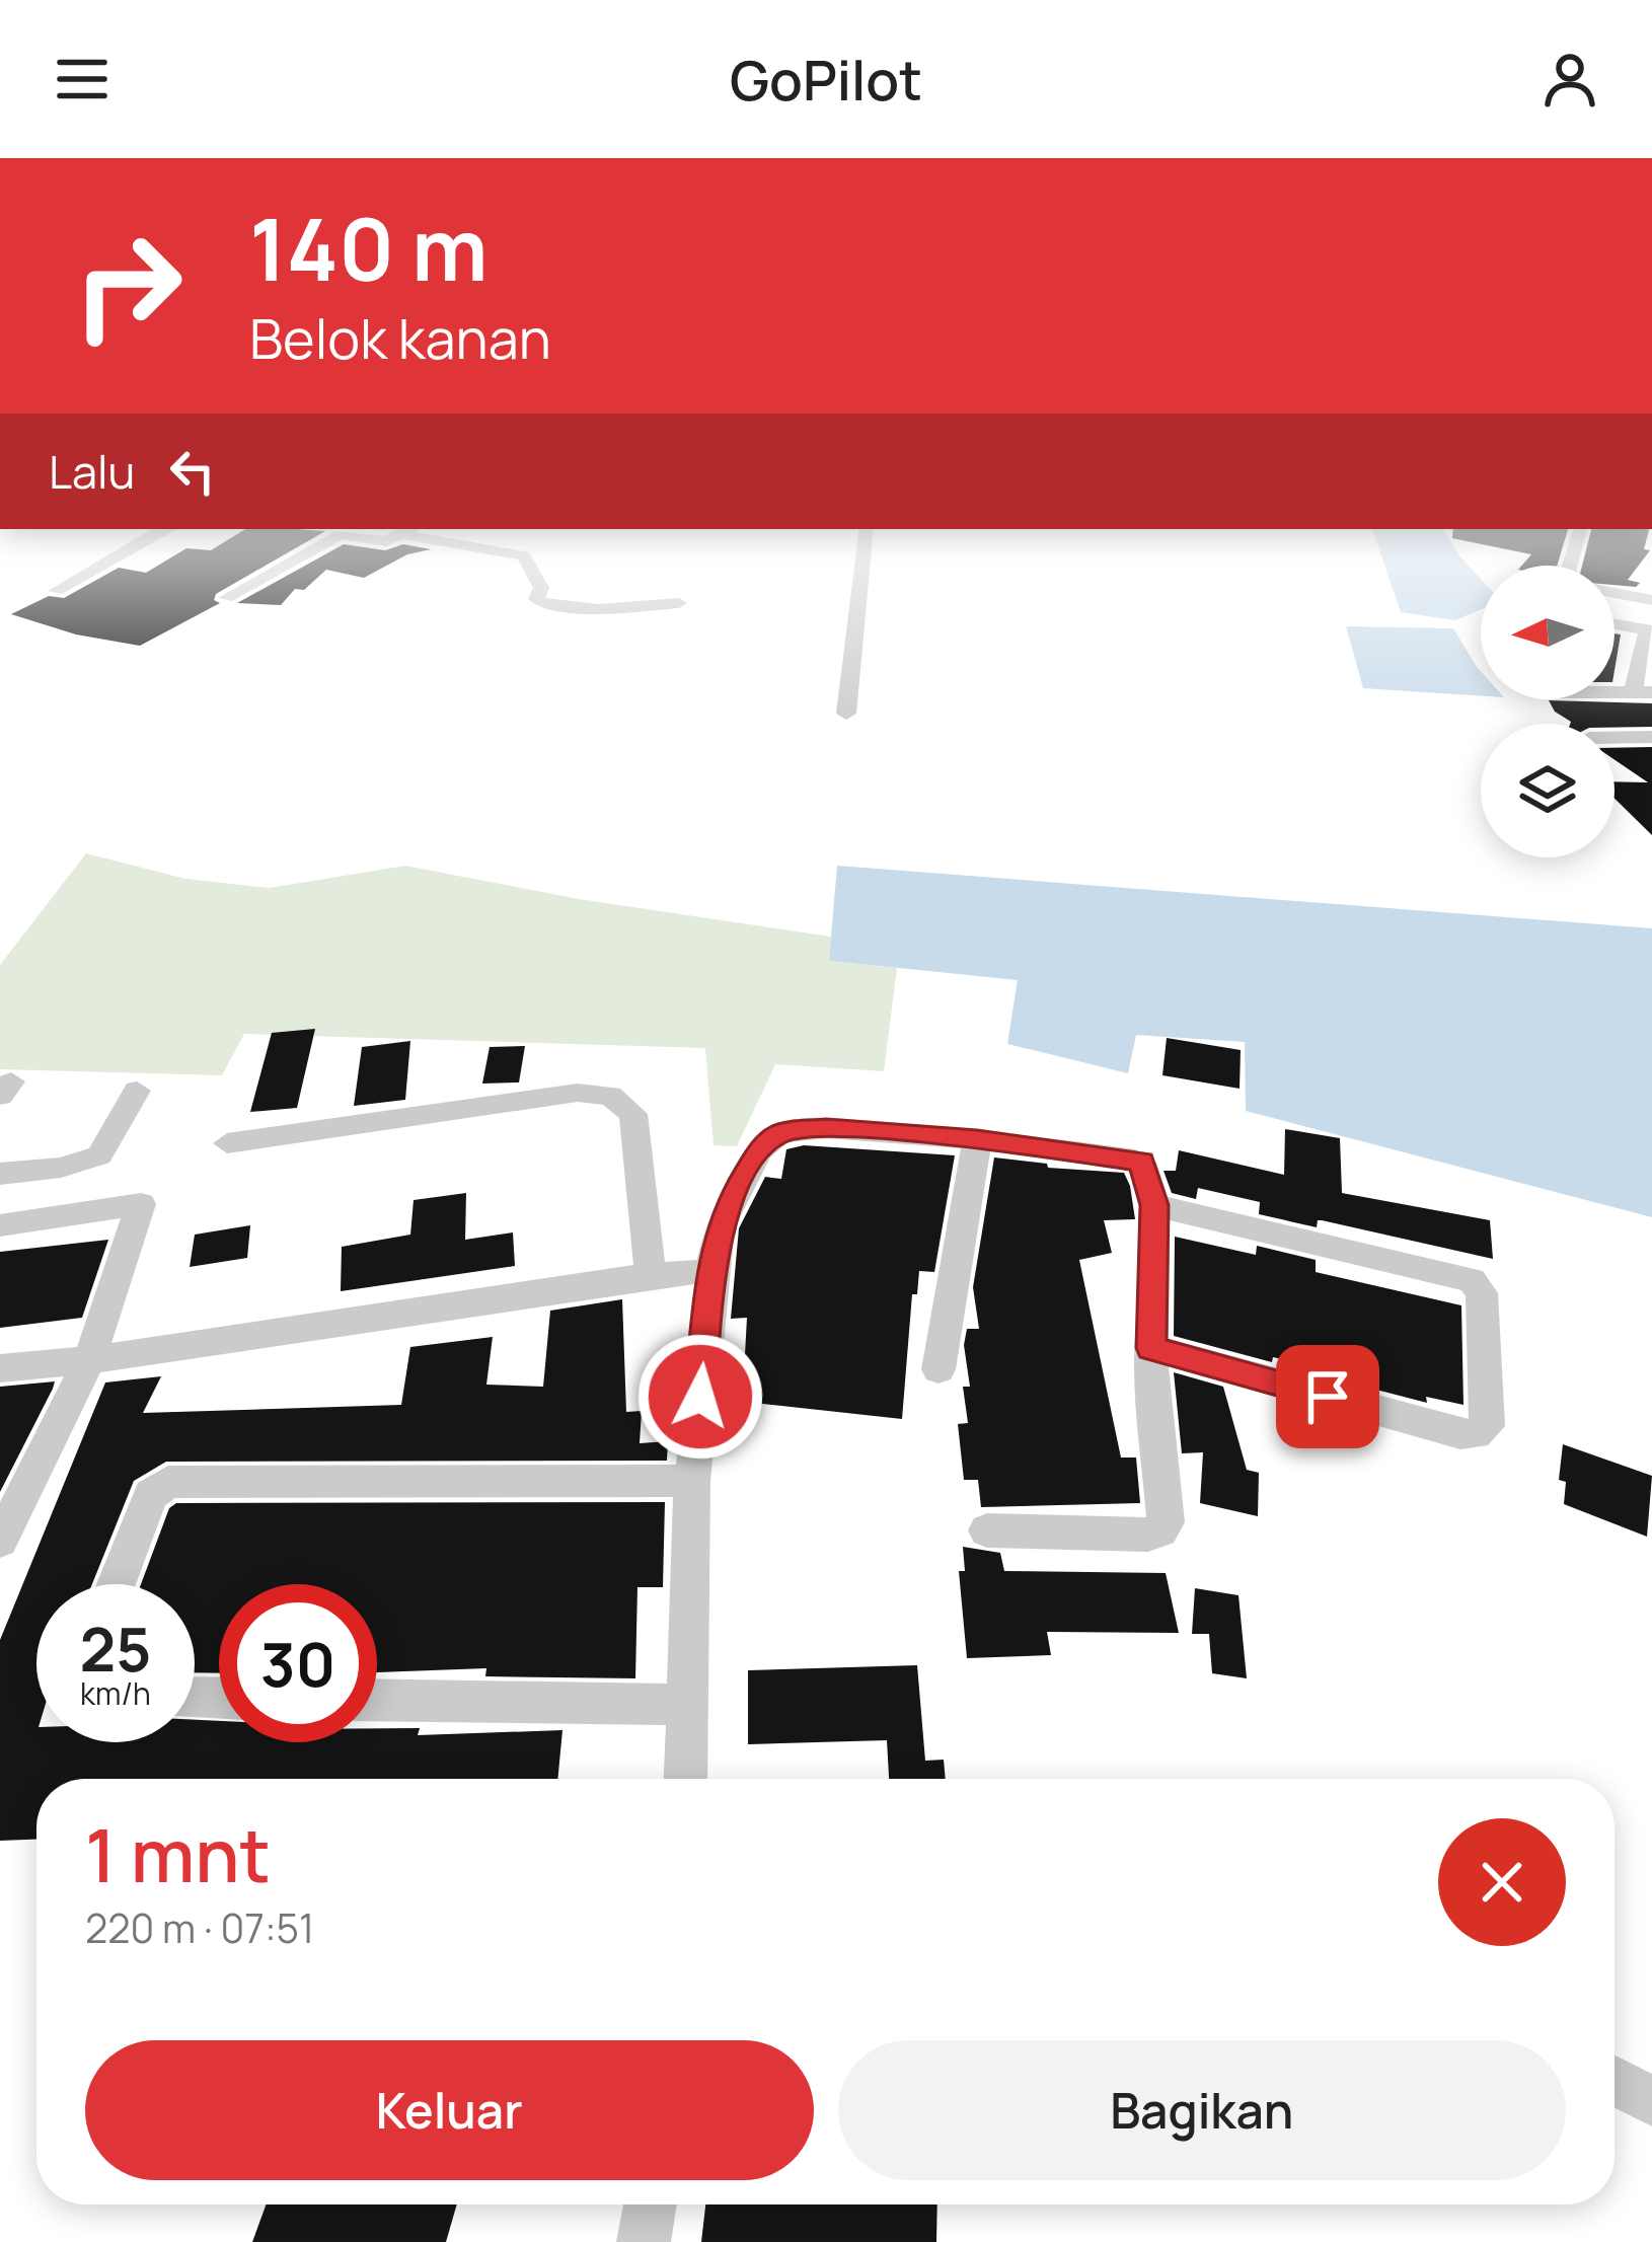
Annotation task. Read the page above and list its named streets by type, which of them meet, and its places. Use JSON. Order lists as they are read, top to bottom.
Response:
{
  "north": "left",
  "page": {
    "header": "GoPilot",
    "turn": ["140 m", "Belok kanan"],
    "then": "Lalu",
    "speed": "25 km/h",
    "limit": "30",
    "heading": ["1 mnt", "220 m · 07:51"],
    "buttons": ["Keluar", "Bagikan"]
  }
}
